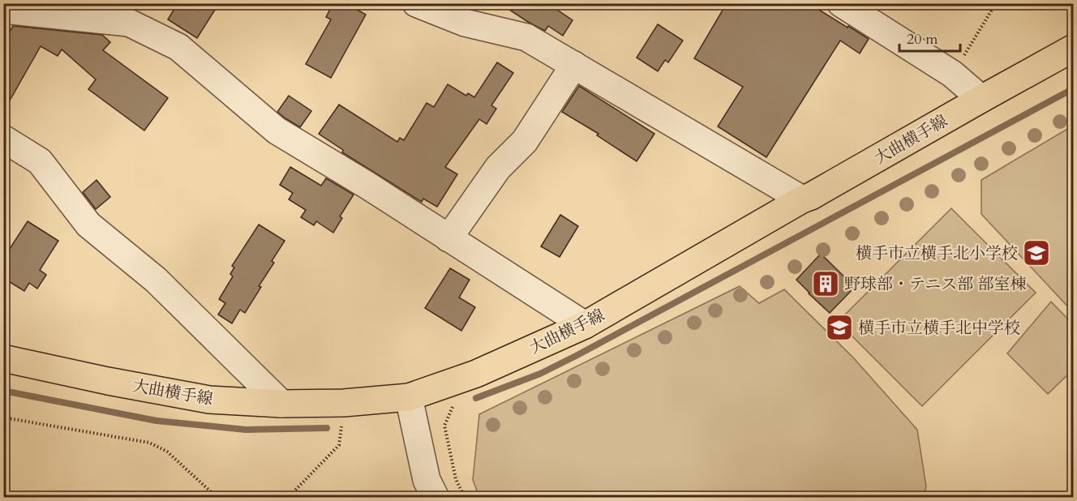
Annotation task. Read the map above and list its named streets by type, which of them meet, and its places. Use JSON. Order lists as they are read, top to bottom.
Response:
{
  "streets": {
    "main road": ["大曲横手線"]
  },
  "places": {
    "school or university": ["横手市立横手北小学校", "横手市立横手北中学校"],
    "building": ["野球部・テニス部 部室棟"]
  },
  "scale_bar": "20 m"
}
